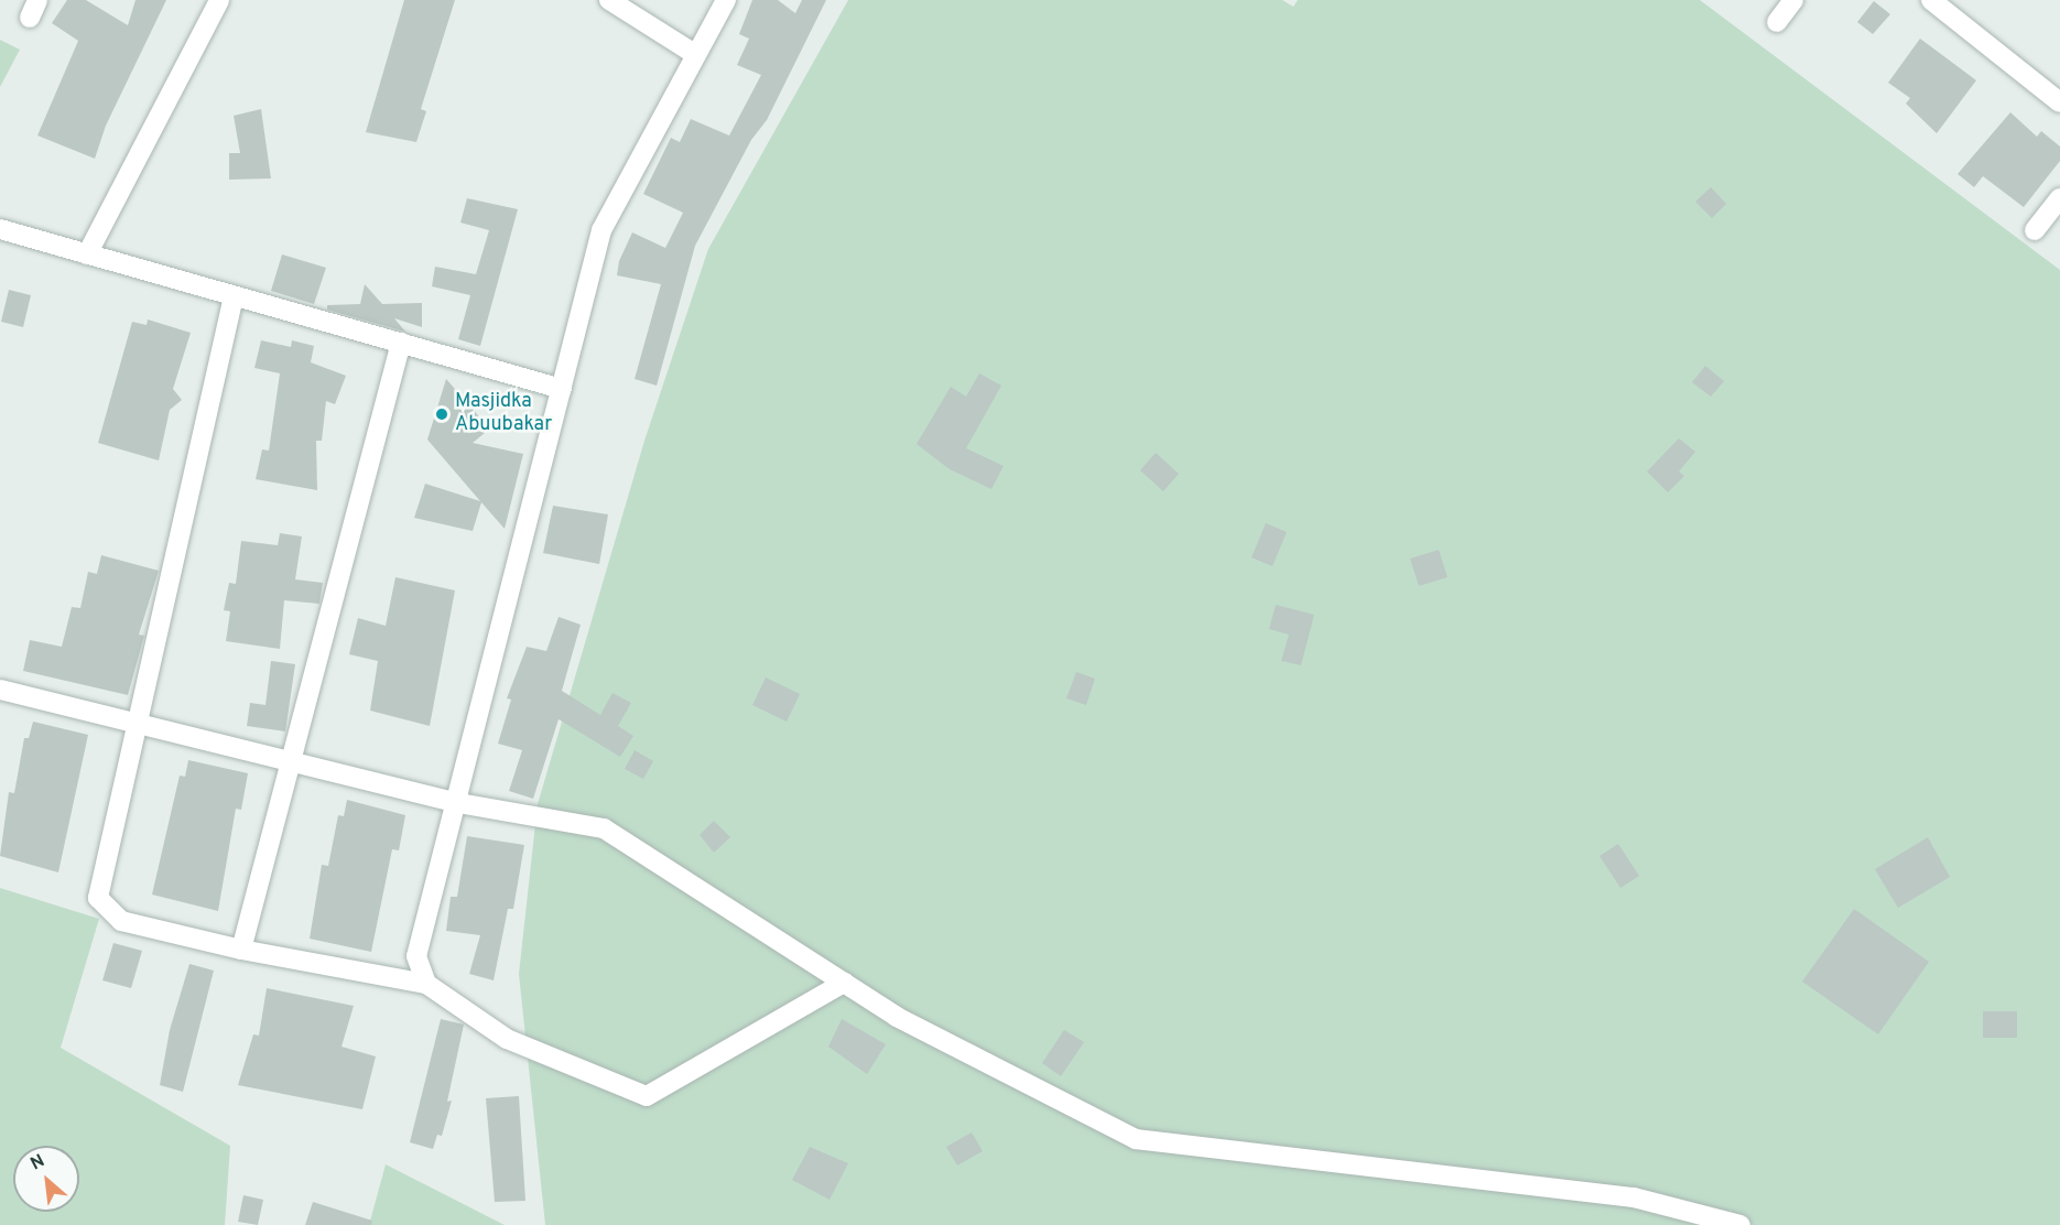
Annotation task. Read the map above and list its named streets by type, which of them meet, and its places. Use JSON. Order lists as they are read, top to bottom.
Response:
{
  "places": ["Masjidka Abuubakar"],
  "north": "top left"
}
